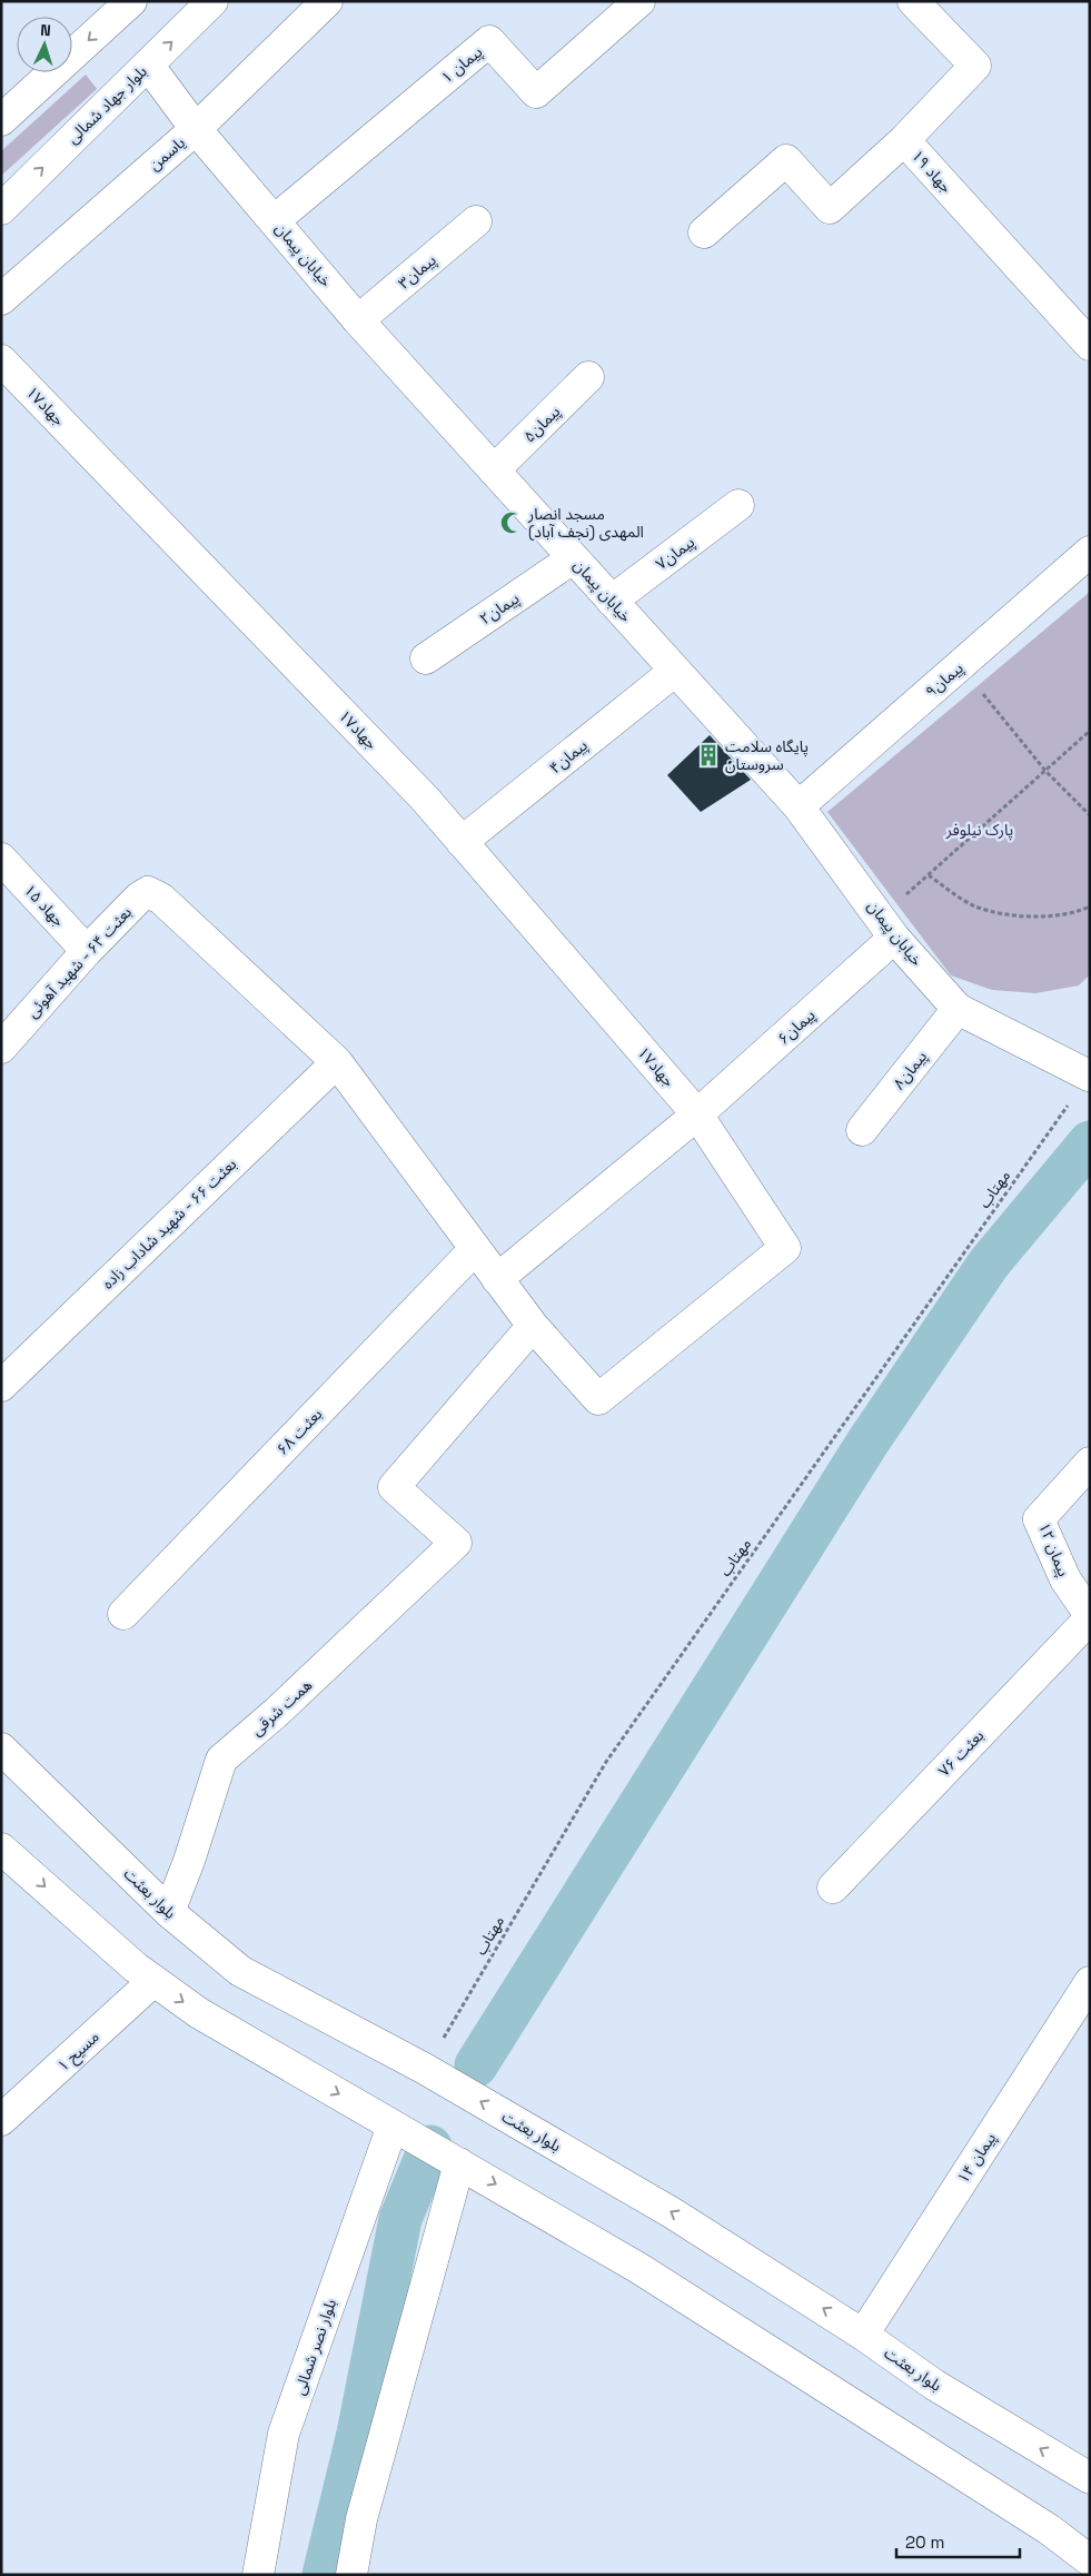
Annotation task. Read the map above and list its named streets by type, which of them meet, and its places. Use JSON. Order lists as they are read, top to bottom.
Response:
{
  "streets": {
    "street": [
      "پیمان ۱",
      "بلوار جهاد شمالی",
      "یاسمن",
      "جهاد ۱۹",
      "خیابان پیمان",
      "پیمان۳",
      "جهاد۱۷",
      "پیمان۵",
      "پیمان۷",
      "پیمان۲",
      "پیمان۹",
      "پیمان۴",
      "جهاد ۱۵",
      "بعثت ۶۴ - شهید آهوئی",
      "پیمان۶",
      "پیمان۸",
      "بعثت ۶۶ - شهید شاداب زاده",
      "بعثت ۶۸",
      "پیمان ۱۲",
      "همت شرقی",
      "بعثت ۷۶",
      "بلوار بعثت",
      "مسیح ۱",
      "پیمان ۱۴",
      "بلوار نصر شمالی"
    ],
    "path": ["مهتاب"]
  },
  "crossings": [
    ["پیمان ۱", "خیابان پیمان"],
    ["بلوار جهاد شمالی", "خیابان پیمان"],
    ["یاسمن", "خیابان پیمان"],
    ["خیابان پیمان", "پیمان۳"],
    ["خیابان پیمان", "پیمان۵"],
    ["خیابان پیمان", "پیمان۷"],
    ["خیابان پیمان", "پیمان۲"],
    ["خیابان پیمان", "پیمان۹"],
    ["خیابان پیمان", "پیمان۴"],
    ["خیابان پیمان", "پیمان۶"],
    ["خیابان پیمان", "پیمان۸"],
    ["خیابان پیمان", "مهتاب"],
    ["جهاد۱۷", "پیمان۴"],
    ["جهاد۱۷", "پیمان۶"],
    ["جهاد۱۷", "همت شرقی"],
    ["جهاد ۱۵", "بعثت ۶۴ - شهید آهوئی"],
    ["بعثت ۶۴ - شهید آهوئی", "بعثت ۶۶ - شهید شاداب زاده"],
    ["مهتاب", "بلوار بعثت"],
    ["همت شرقی", "بلوار بعثت"],
    ["بلوار بعثت", "پیمان ۱۴"]
  ],
  "parks": ["پارک نیلوفر"],
  "places": {
    "mosque": ["مسجد انصار المهدی (نجف آباد)"],
    "building": ["پایگاه سلامت سروستان"]
  },
  "scale_bar": "20 m",
  "north": "top"
}
